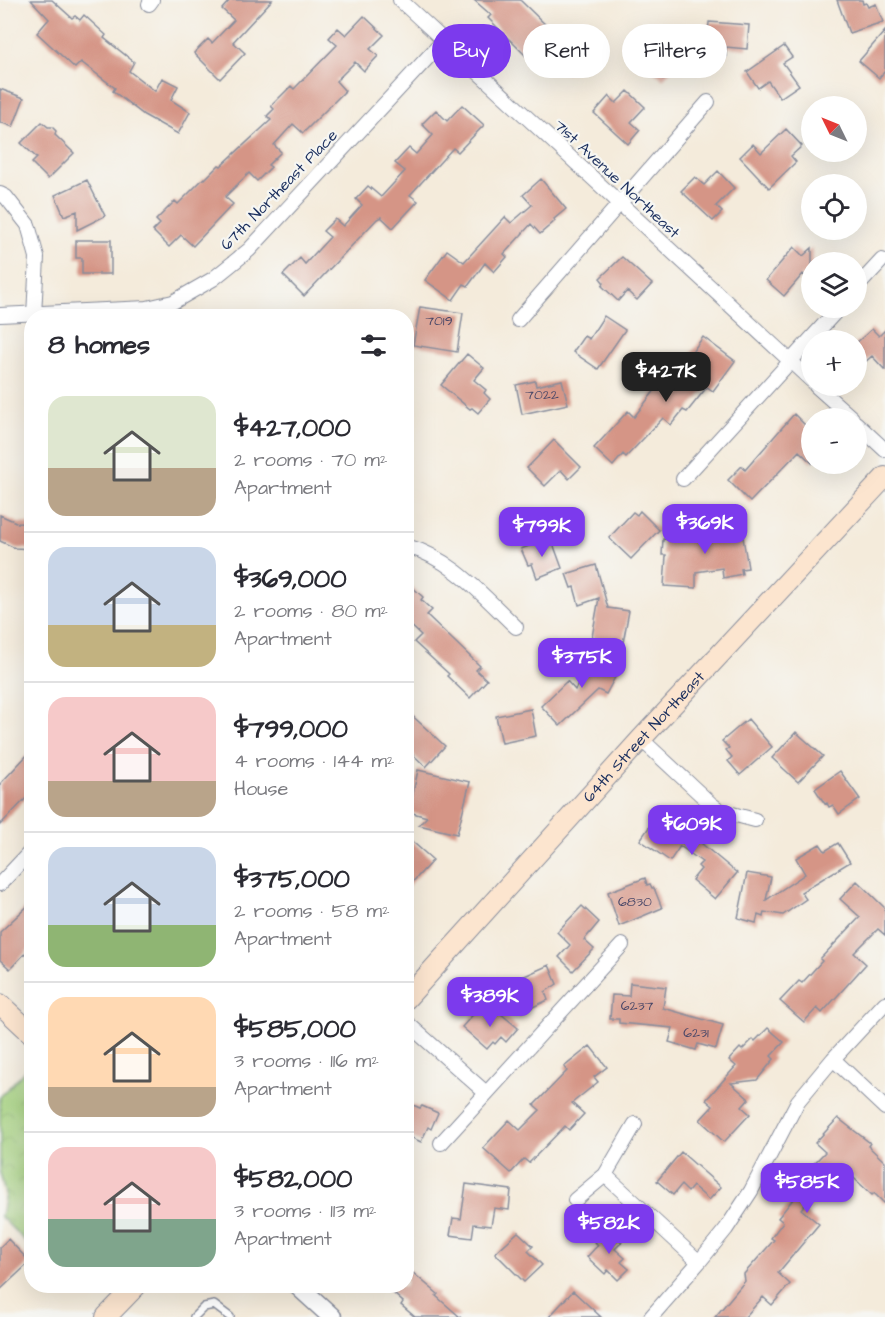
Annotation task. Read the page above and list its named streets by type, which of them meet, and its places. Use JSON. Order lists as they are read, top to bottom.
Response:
{
  "streets": {
    "main road": ["64th Street Northeast"],
    "street": ["71st Avenue Northeast", "67th Northeast Place"]
  },
  "house_numbers": [
    "7019",
    "7022",
    "6830",
    "6237",
    "6231"
  ],
  "north": "top left",
  "page": {
    "chip": ["Buy", "Rent", "Filters"],
    "map_buttons": ["+", "−"],
    "heading": "8 homes",
    "price": [
      "$427K",
      "$369K",
      "$799K",
      "$375K",
      "$609K",
      "$389K",
      "$585K",
      "$582K"
    ],
    "list": [
      {
        "name": "$427,000",
        "note": "2 rooms · 70 m² · Apartment"
      },
      {
        "name": "$369,000",
        "note": "2 rooms · 80 m² · Apartment"
      },
      {
        "name": "$799,000",
        "note": "4 rooms · 144 m² · House"
      },
      {
        "name": "$375,000",
        "note": "2 rooms · 58 m² · Apartment"
      },
      {
        "name": "$585,000",
        "note": "3 rooms · 116 m² · Apartment"
      },
      {
        "name": "$582,000",
        "note": "3 rooms · 113 m² · Apartment"
      }
    ]
  }
}
